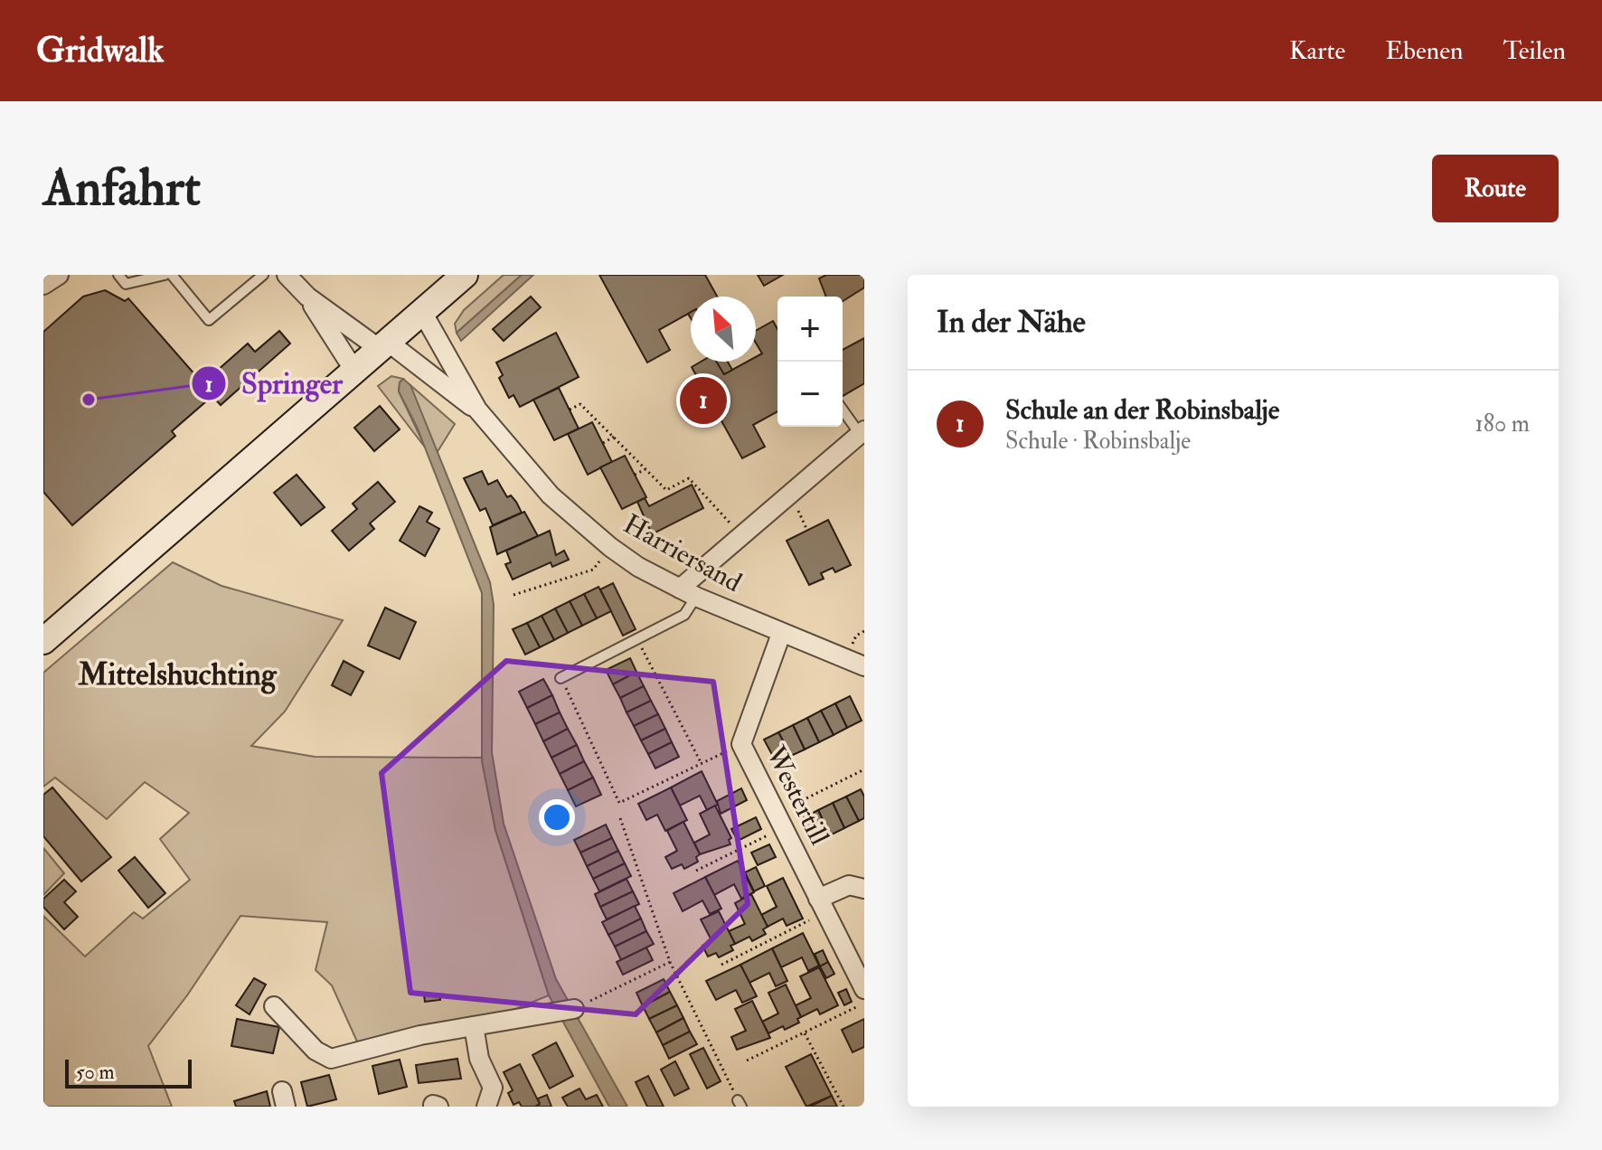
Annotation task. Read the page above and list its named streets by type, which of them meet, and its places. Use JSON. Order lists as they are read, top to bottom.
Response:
{
  "streets": {
    "street": ["Harriersand", "Westertill"]
  },
  "crossings": [
    ["Harriersand", "Westertill"]
  ],
  "districts": ["Mittelshuchting"],
  "places": ["Springer"],
  "scale_bar": "50 m",
  "north": "top left",
  "page": {
    "header": "Gridwalk",
    "nav": ["Karte", "Ebenen", "Teilen"],
    "buttons": "Route",
    "title": "Anfahrt",
    "heading": "In der Nähe",
    "map_buttons": ["+", "−"],
    "list": [
      {
        "mark": "1",
        "name": "Schule an der Robinsbalje",
        "note": "Schule · Robinsbalje",
        "value": "180 m"
      }
    ],
    "pins": "1",
    "scale": "50 m"
  }
}
